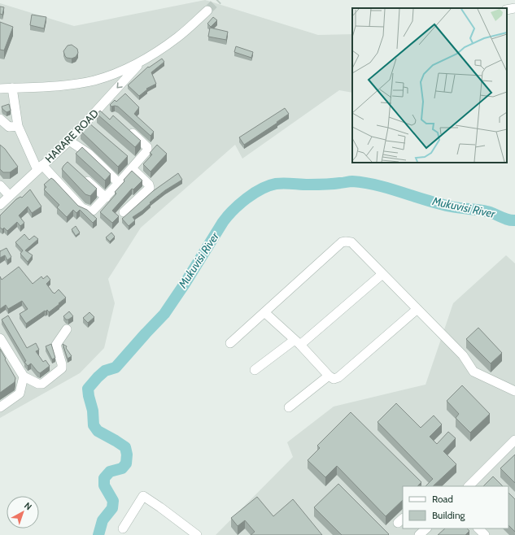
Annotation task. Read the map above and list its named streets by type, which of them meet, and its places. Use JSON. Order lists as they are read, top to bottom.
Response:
{
  "streets": {
    "street": ["HARARE ROAD"]
  },
  "one_way": ["HARARE ROAD"],
  "water": ["Mukuvisi River"],
  "legend": ["Road", "Building"],
  "north": "top right"
}
